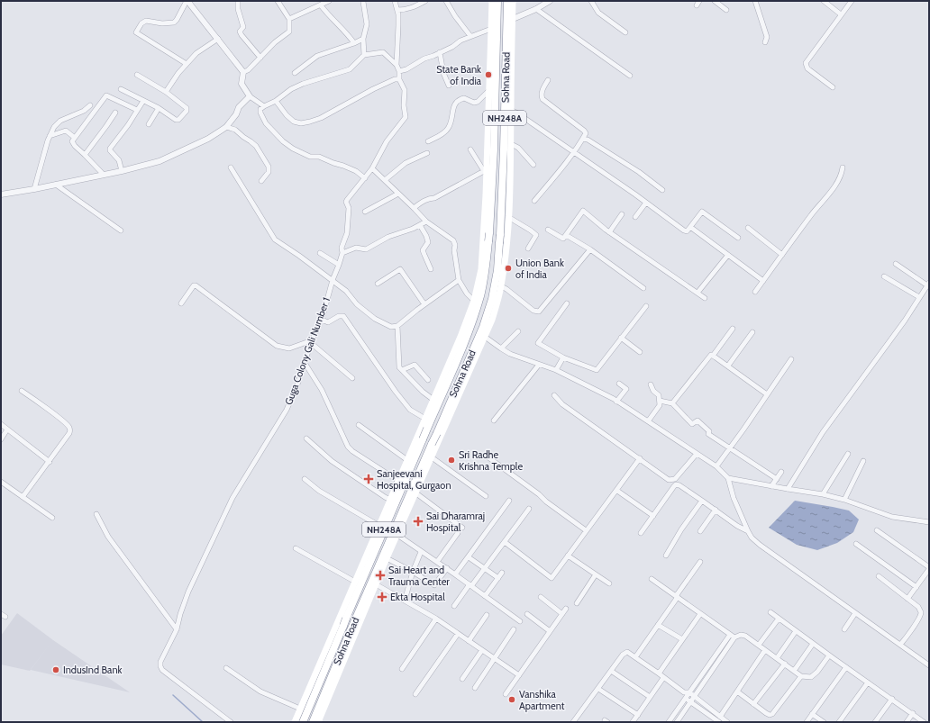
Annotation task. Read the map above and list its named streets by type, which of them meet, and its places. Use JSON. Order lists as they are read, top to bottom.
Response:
{
  "streets": {
    "highway": ["Sohna Road", "NH248A"],
    "street": ["Guga Colony Gali Number 1"]
  },
  "places": {
    "other": [
      "State Bank of India",
      "Union Bank of India",
      "Sri Radhe Krishna Temple",
      "IndusInd Bank",
      "Vanshika Apartment"
    ],
    "health": [
      "Sanjeevani Hospital, Gurgaon",
      "Sai Dharamraj Hospital",
      "Sai Heart and Trauma Center",
      "Ekta Hospital"
    ]
  }
}
